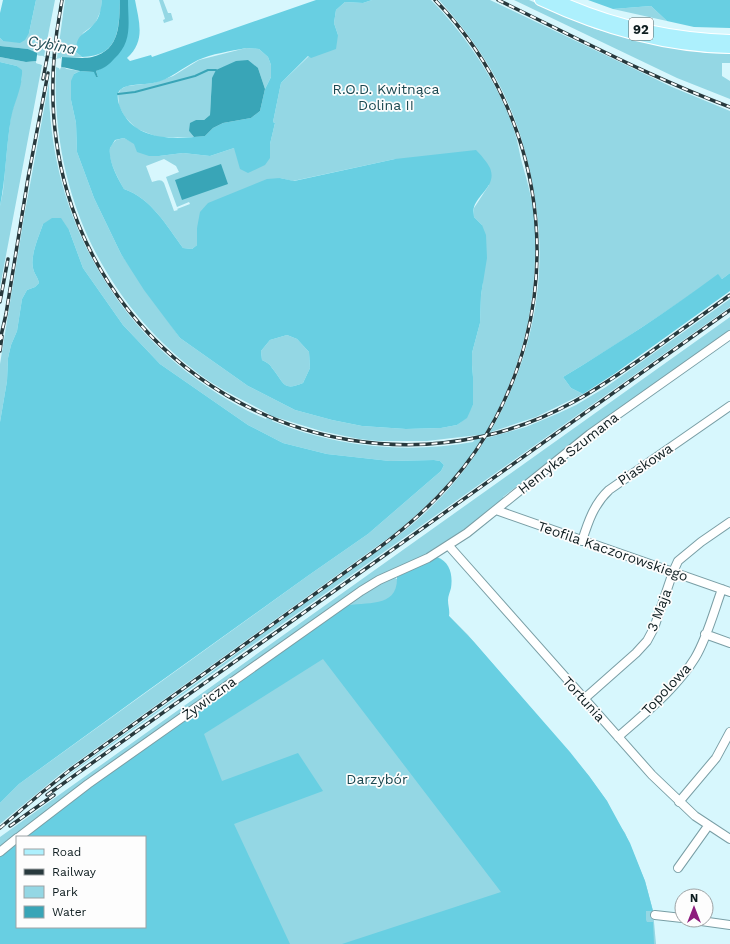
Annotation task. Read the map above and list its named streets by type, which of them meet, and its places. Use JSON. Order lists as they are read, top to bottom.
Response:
{
  "streets": {
    "main road": ["92"],
    "street": [
      "Henryka Szumana",
      "Piaskowa",
      "Teofila Kaczorowskiego",
      "3 Maja",
      "Topolowa",
      "Żywiczna",
      "Tortunia"
    ]
  },
  "crossings": [
    ["Henryka Szumana", "Teofila Kaczorowskiego"],
    ["Henryka Szumana", "Żywiczna"],
    ["Henryka Szumana", "Tortunia"],
    ["Piaskowa", "Teofila Kaczorowskiego"],
    ["Teofila Kaczorowskiego", "3 Maja"],
    ["Teofila Kaczorowskiego", "Topolowa"],
    ["3 Maja", "Tortunia"],
    ["Topolowa", "Tortunia"]
  ],
  "water": ["Cybina"],
  "parks": ["R.O.D. Kwitnąca Dolina II", "Darzybór"],
  "legend": [
    "Road",
    "Railway",
    "Park",
    "Water"
  ],
  "north": "top"
}
